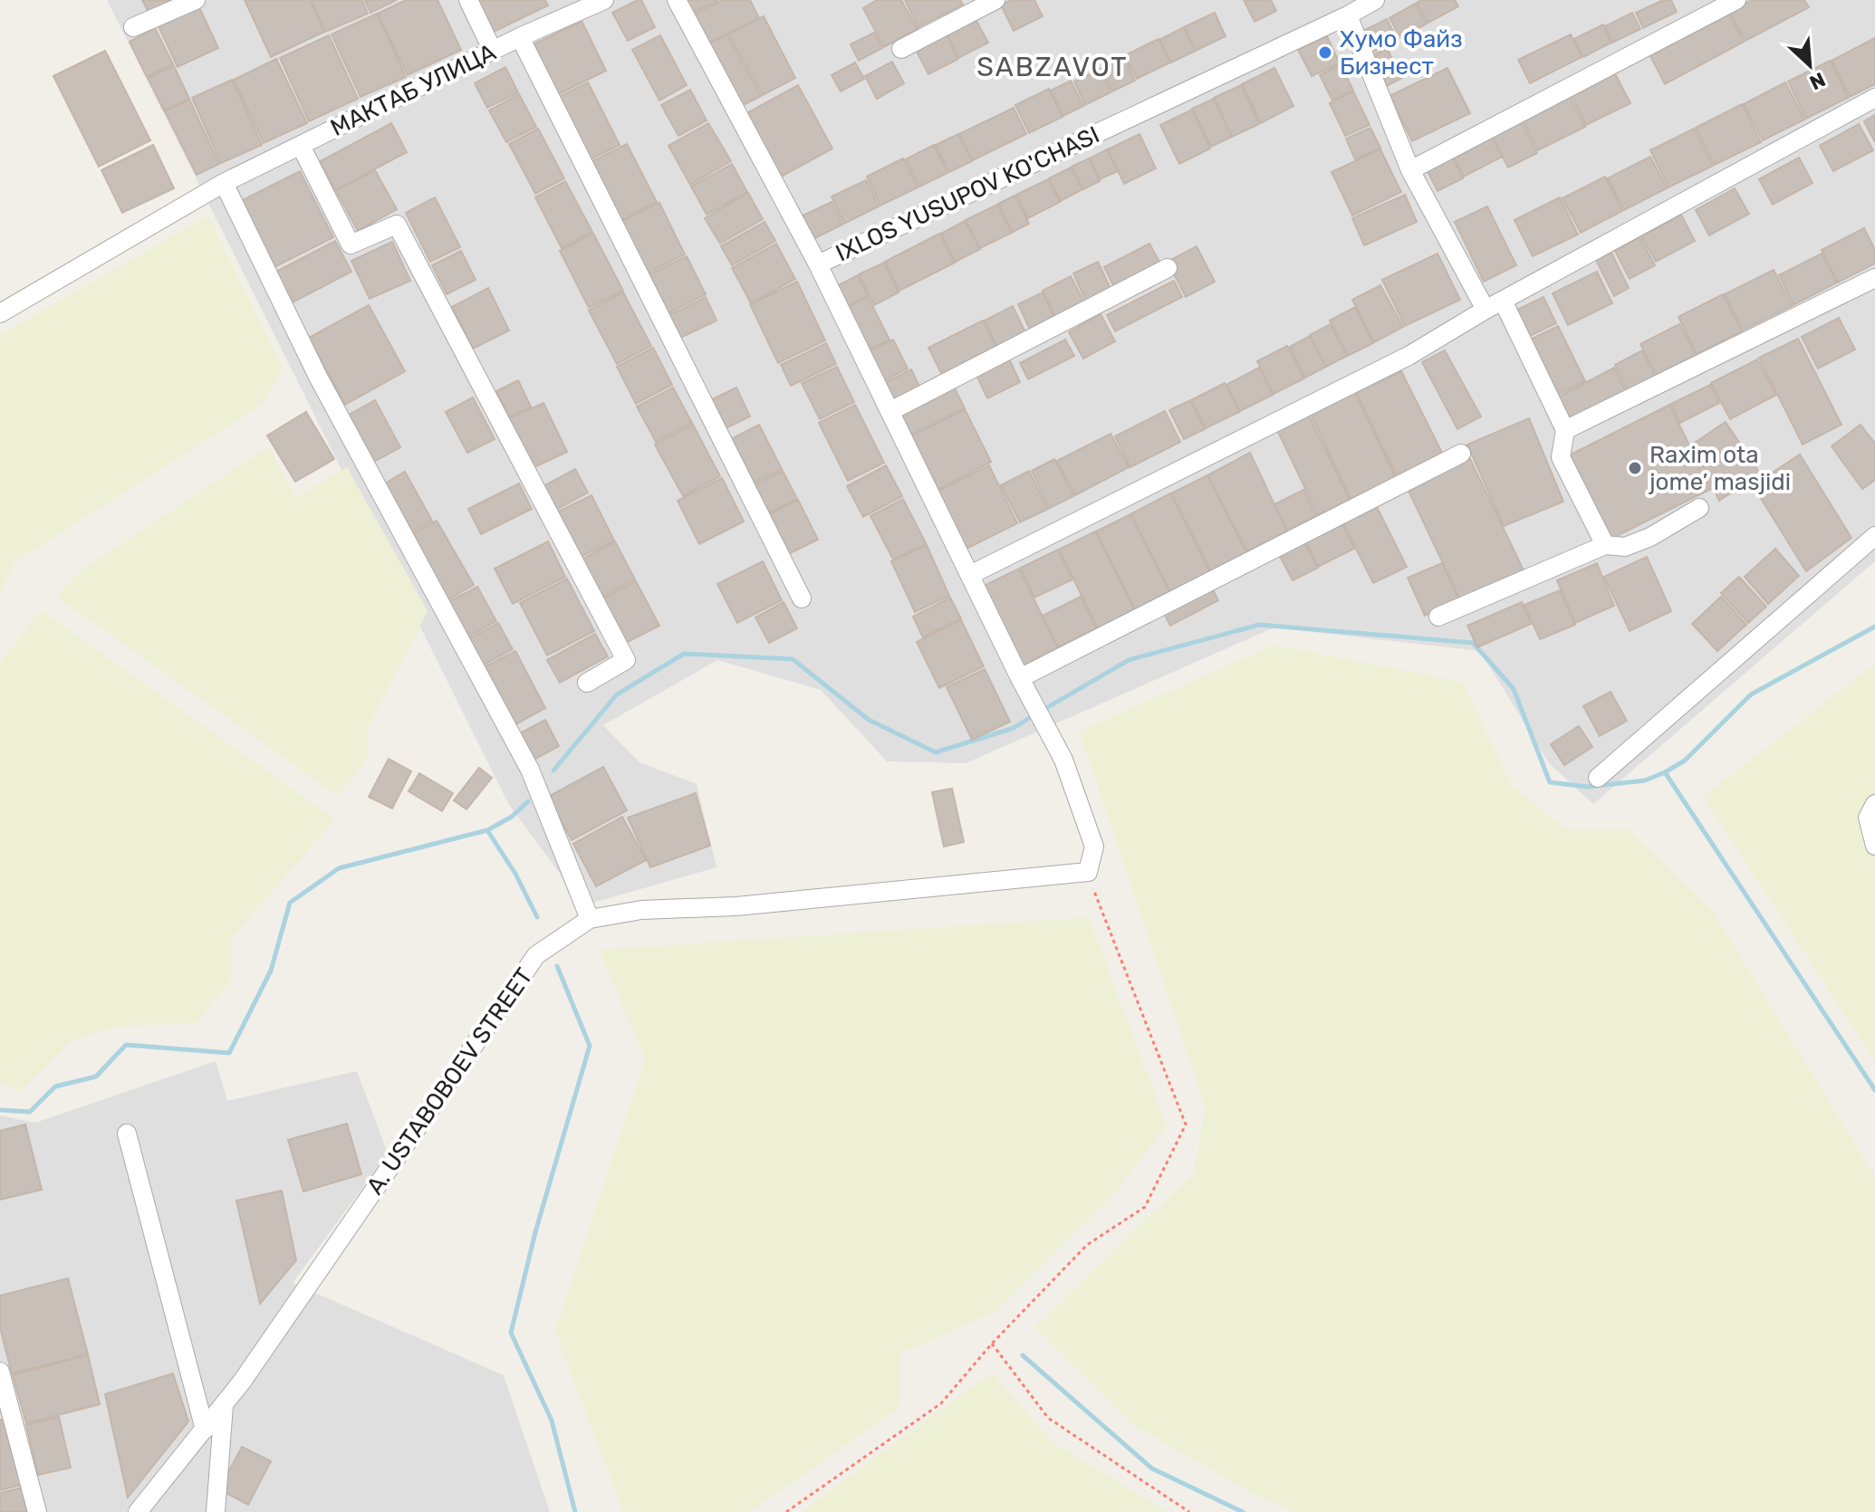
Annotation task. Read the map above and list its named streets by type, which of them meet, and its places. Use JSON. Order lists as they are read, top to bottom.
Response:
{
  "streets": {
    "street": ["МАКТАБ УЛИЦА", "IXLOS YUSUPOV KO'CHASI", "A. USTABOBOEV STREET"]
  },
  "crossings": [
    ["IXLOS YUSUPOV KO'CHASI", "A. USTABOBOEV STREET"]
  ],
  "districts": ["SABZAVOT"],
  "places": ["Хумо Файз Бизнест", "Raxim ota jome’ masjidi"],
  "north": "bottom right"
}
